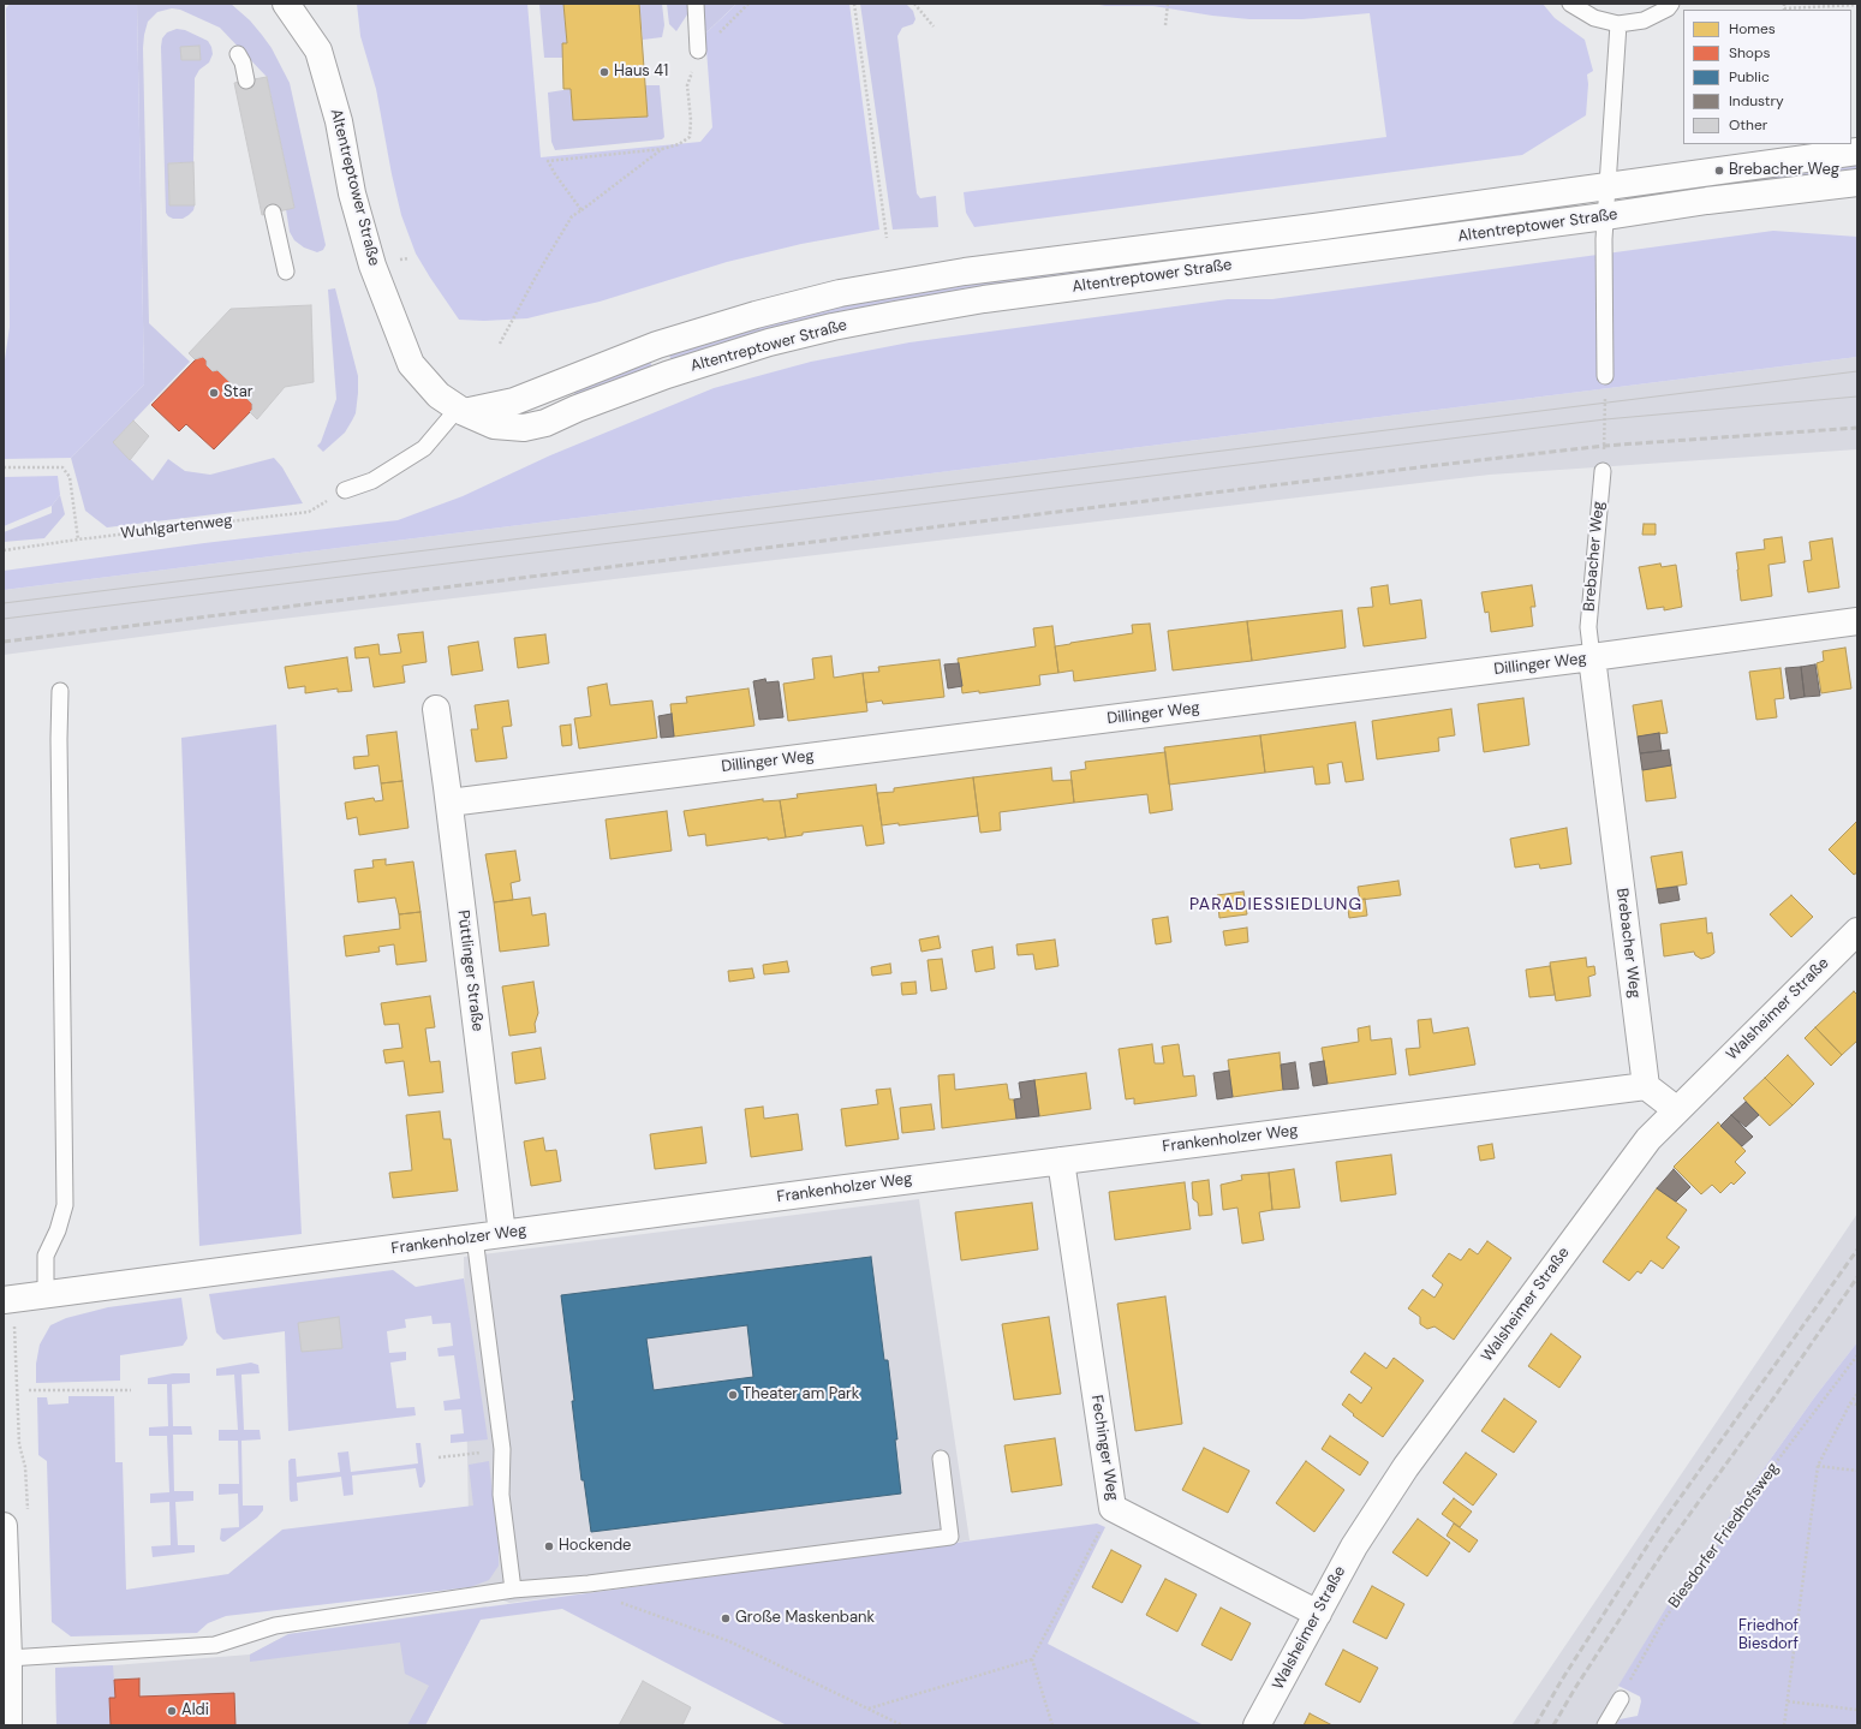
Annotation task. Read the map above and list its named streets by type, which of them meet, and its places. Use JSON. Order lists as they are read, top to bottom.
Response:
{
  "streets": {
    "street": [
      "Altentreptower Straße",
      "Brebacher Weg",
      "Dillinger Weg",
      "Püttlinger Straße",
      "Walsheimer Straße",
      "Frankenholzer Weg",
      "Fechinger Weg"
    ],
    "path": ["Wuhlgartenweg", "Biesdorfer Friedhofsweg"]
  },
  "crossings": [
    ["Brebacher Weg", "Dillinger Weg"],
    ["Brebacher Weg", "Frankenholzer Weg"],
    ["Dillinger Weg", "Püttlinger Straße"],
    ["Püttlinger Straße", "Frankenholzer Weg"],
    ["Walsheimer Straße", "Fechinger Weg"],
    ["Frankenholzer Weg", "Fechinger Weg"]
  ],
  "districts": ["PARADIESSIEDLUNG"],
  "parks": ["Friedhof Biesdorf"],
  "places": [
    "Haus 41",
    "Brebacher Weg",
    "Star",
    "Theater am Park",
    "Hockende",
    "Große Maskenbank",
    "Aldi"
  ],
  "legend": [
    "Homes",
    "Shops",
    "Public",
    "Industry",
    "Other"
  ]
}
